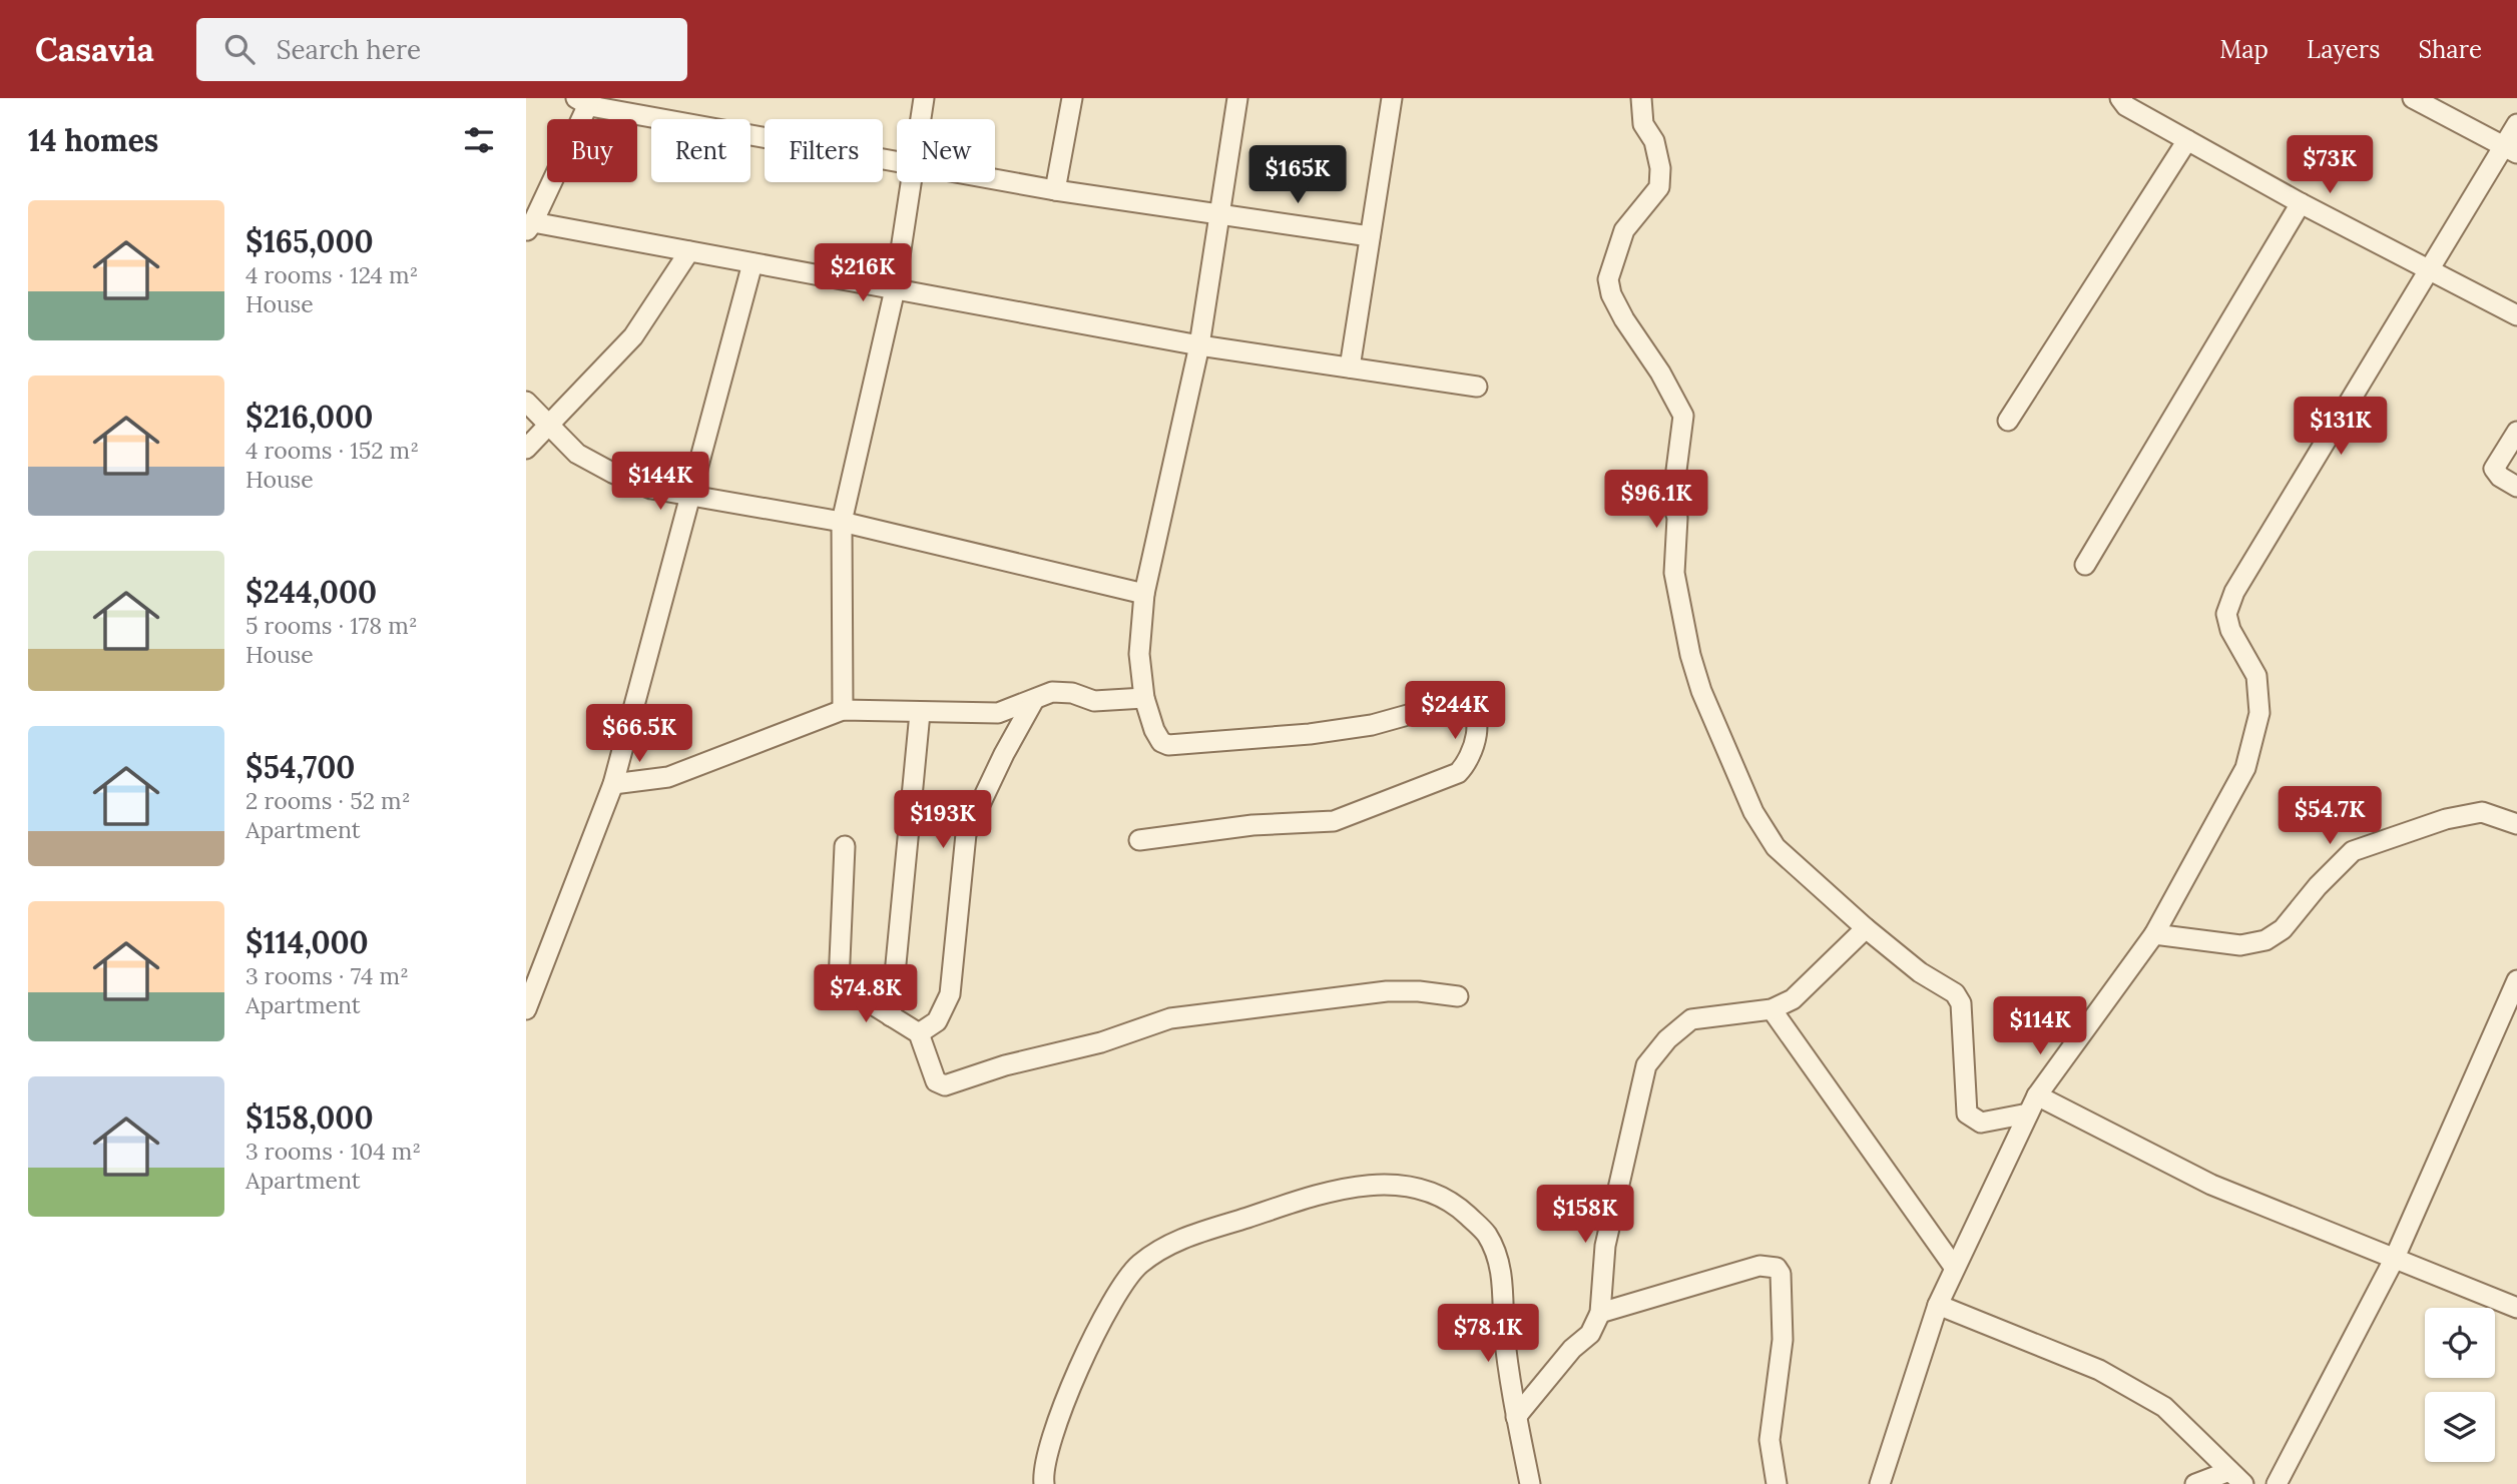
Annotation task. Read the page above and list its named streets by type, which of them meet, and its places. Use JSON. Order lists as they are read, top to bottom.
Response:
{
  "page": {
    "header": "Casavia",
    "search": "Search here",
    "nav": ["Map", "Layers", "Share"],
    "heading": "14 homes",
    "chip": [
      "Buy",
      "Rent",
      "Filters",
      "New"
    ],
    "price": [
      "$73K",
      "$165K",
      "$216K",
      "$131K",
      "$144K",
      "$96.1K",
      "$244K",
      "$66.5K",
      "$54.7K",
      "$193K",
      "$74.8K",
      "$114K",
      "$158K",
      "$78.1K"
    ],
    "list": [
      {
        "name": "$165,000",
        "note": "4 rooms · 124 m² · House"
      },
      {
        "name": "$216,000",
        "note": "4 rooms · 152 m² · House"
      },
      {
        "name": "$244,000",
        "note": "5 rooms · 178 m² · House"
      },
      {
        "name": "$54,700",
        "note": "2 rooms · 52 m² · Apartment"
      },
      {
        "name": "$114,000",
        "note": "3 rooms · 74 m² · Apartment"
      },
      {
        "name": "$158,000",
        "note": "3 rooms · 104 m² · Apartment"
      }
    ]
  }
}
